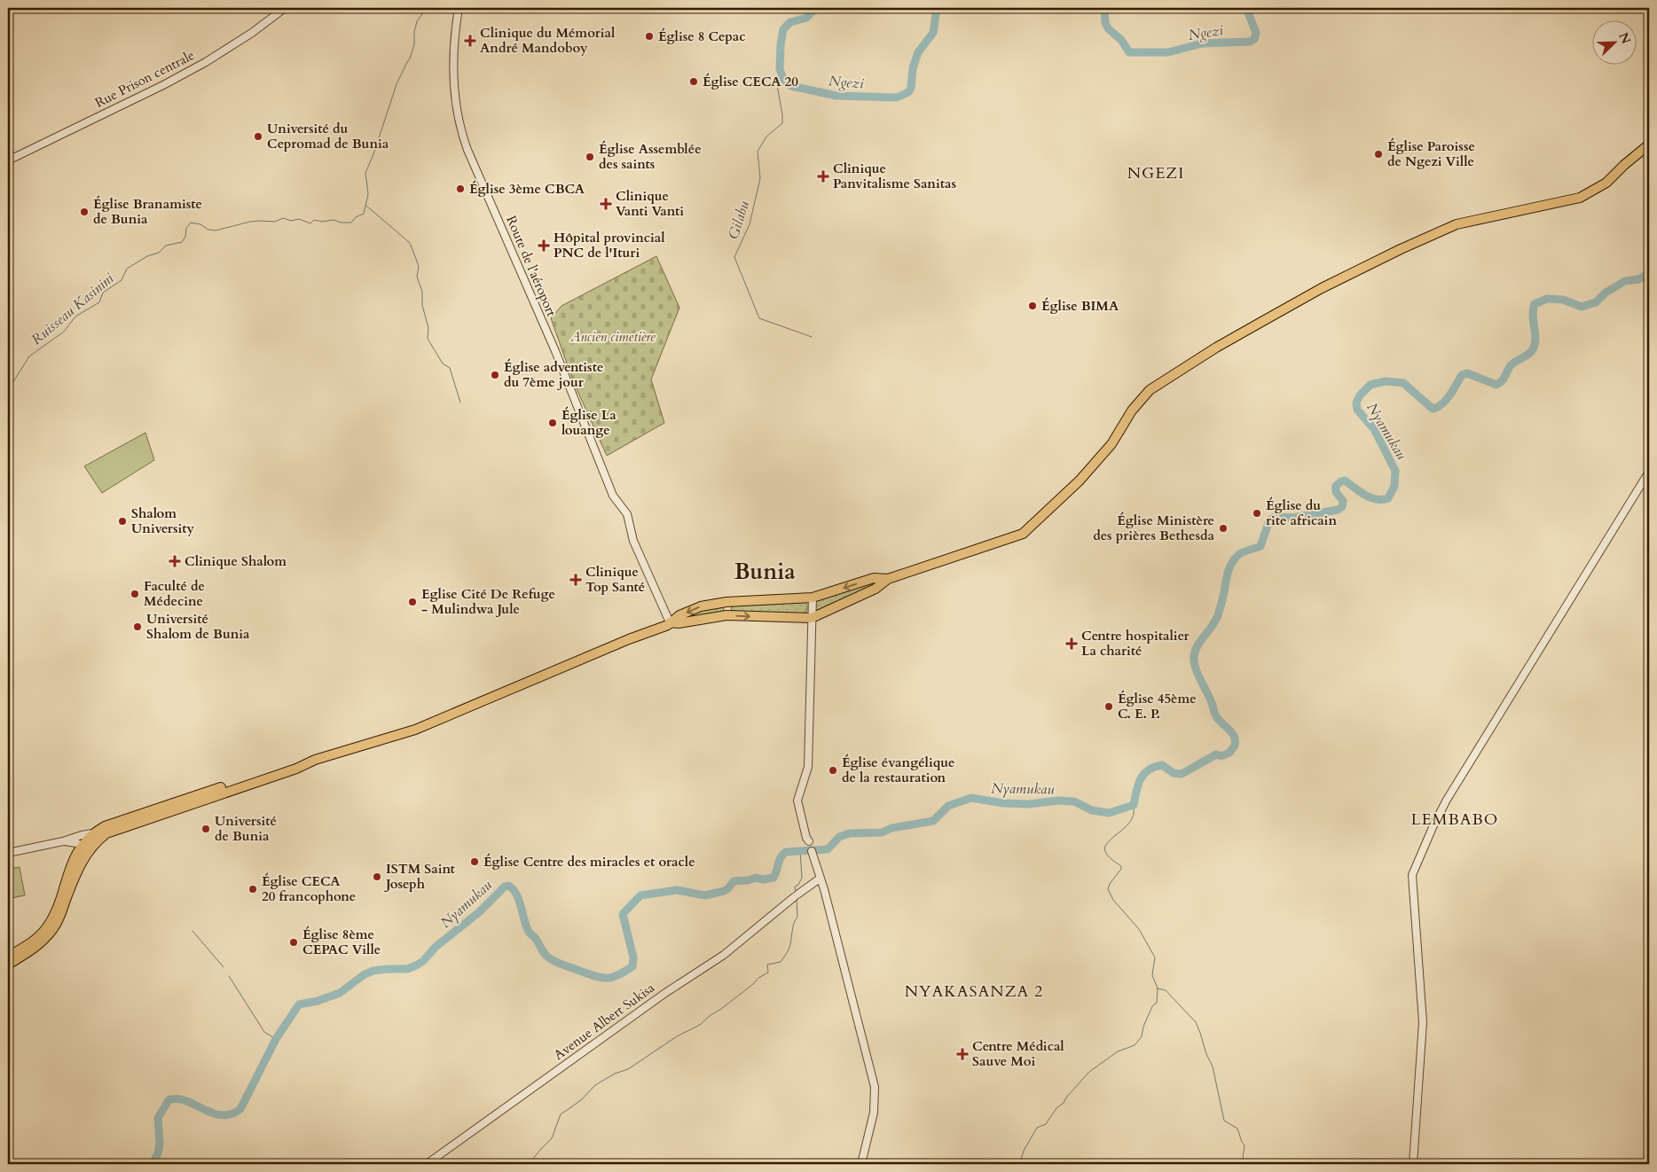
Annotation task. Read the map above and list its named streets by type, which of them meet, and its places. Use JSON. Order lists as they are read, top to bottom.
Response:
{
  "streets": {
    "street": ["Rue Prison centrale", "Route de l'aéroport", "Avenue Albert Sukisa"]
  },
  "districts": [
    "NGEZI",
    "Bunia",
    "LEMBABO",
    "NYAKASANZA 2"
  ],
  "water": [
    "Ngezi",
    "Gilabu",
    "Ruisseau Kasinini",
    "Nyamukau"
  ],
  "parks": ["Ancien cimetière"],
  "places": {
    "other": [
      "Église 8 Cepac",
      "Église CECA 20",
      "Université du Cepromad de Bunia",
      "Église Paroisse de Ngezi Ville",
      "Église Assemblée des saints",
      "Église 3ème CBCA",
      "Église Branamiste de Bunia",
      "Église BIMA",
      "Église adventiste du 7ème jour",
      "Église La louange",
      "Église du rite africain",
      "Shalom University",
      "Église Ministère des prières Bethesda",
      "Faculté de Médecine",
      "Eglise Cité De Refuge - Mulindwa Jule",
      "Université Shalom de Bunia",
      "Église 45ème C. E. P.",
      "Église évangélique de la restauration",
      "Université de Bunia",
      "Église Centre des miracles et oracle",
      "ISTM Saint Joseph",
      "Église CECA 20 francophone",
      "Église 8ème CEPAC Ville"
    ],
    "health": [
      "Clinique du Mémorial André Mandoboy",
      "Clinique Panvitalisme Sanitas",
      "Clinique Vanti Vanti",
      "Hôpital provincial PNC de l'Ituri",
      "Clinique Shalom",
      "Clinique Top Santé",
      "Centre hospitalier La charité",
      "Centre Médical Sauve Moi"
    ]
  },
  "north": "top right"
}
